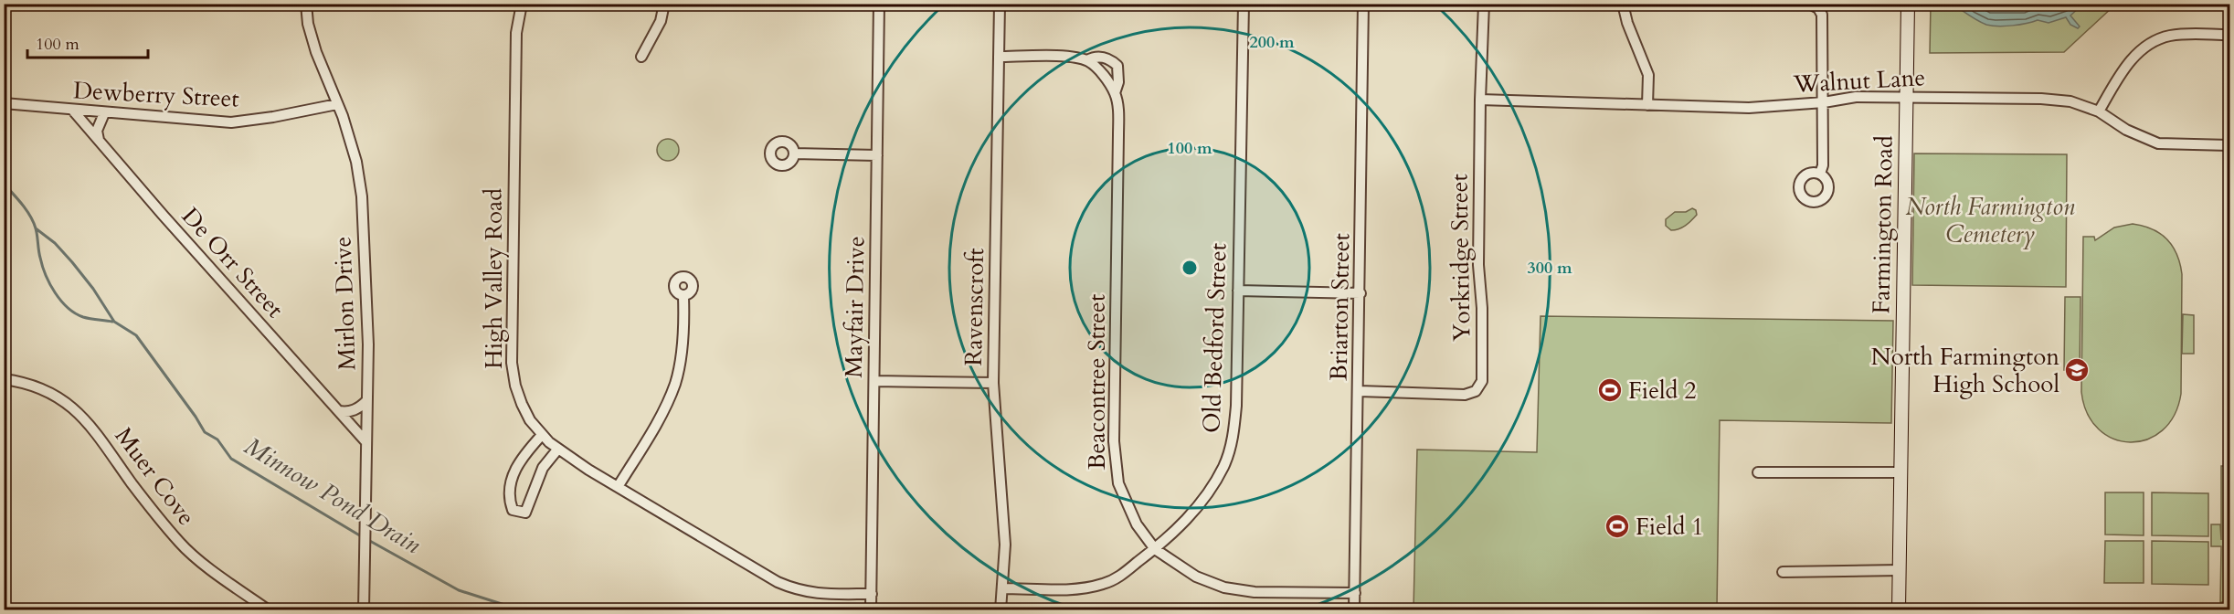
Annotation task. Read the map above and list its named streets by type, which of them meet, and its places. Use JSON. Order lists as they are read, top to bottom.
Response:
{
  "streets": {
    "street": [
      "Walnut Lane",
      "Dewberry Street",
      "Farmington Road",
      "Yorkridge Street",
      "De Orr Street",
      "High Valley Road",
      "Mirlon Drive",
      "Mayfair Drive",
      "Ravenscroft",
      "Briarton Street",
      "Old Bedford Street",
      "Beacontree Street",
      "Muer Cove"
    ]
  },
  "crossings": [
    ["Walnut Lane", "Farmington Road"],
    ["Walnut Lane", "Yorkridge Street"],
    ["Dewberry Street", "De Orr Street"],
    ["Dewberry Street", "Mirlon Drive"],
    ["Yorkridge Street", "Briarton Street"],
    ["De Orr Street", "Mirlon Drive"],
    ["High Valley Road", "Mayfair Drive"],
    ["Ravenscroft", "Old Bedford Street"],
    ["Ravenscroft", "Beacontree Street"],
    ["Briarton Street", "Beacontree Street"],
    ["Old Bedford Street", "Beacontree Street"]
  ],
  "water": ["Minnow Pond Drain"],
  "parks": ["North Farmington Cemetery"],
  "places": {
    "school or university": ["North Farmington High School"],
    "sports": ["Field 2", "Field 1"]
  },
  "scale_bar": "100 m",
  "rings": ["200 m", "100 m", "300 m"]
}
